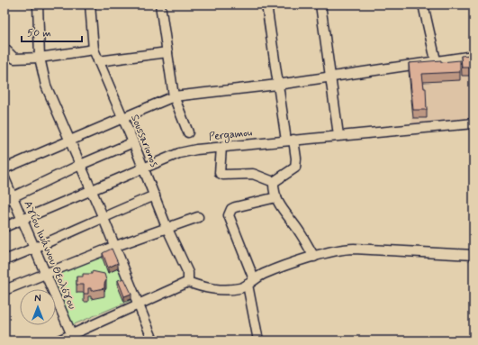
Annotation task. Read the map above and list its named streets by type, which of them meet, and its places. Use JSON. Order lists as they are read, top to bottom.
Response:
{
  "streets": {
    "street": ["Pergamou", "Soussarionos", "Αγίου Ιωάννου Θεολόγου"]
  },
  "crossings": [
    ["Pergamou", "Soussarionos"],
    ["Pergamou", "Αγίου Ιωάννου Θεολόγου"]
  ],
  "scale_bar": "50 m",
  "north": "top"
}
